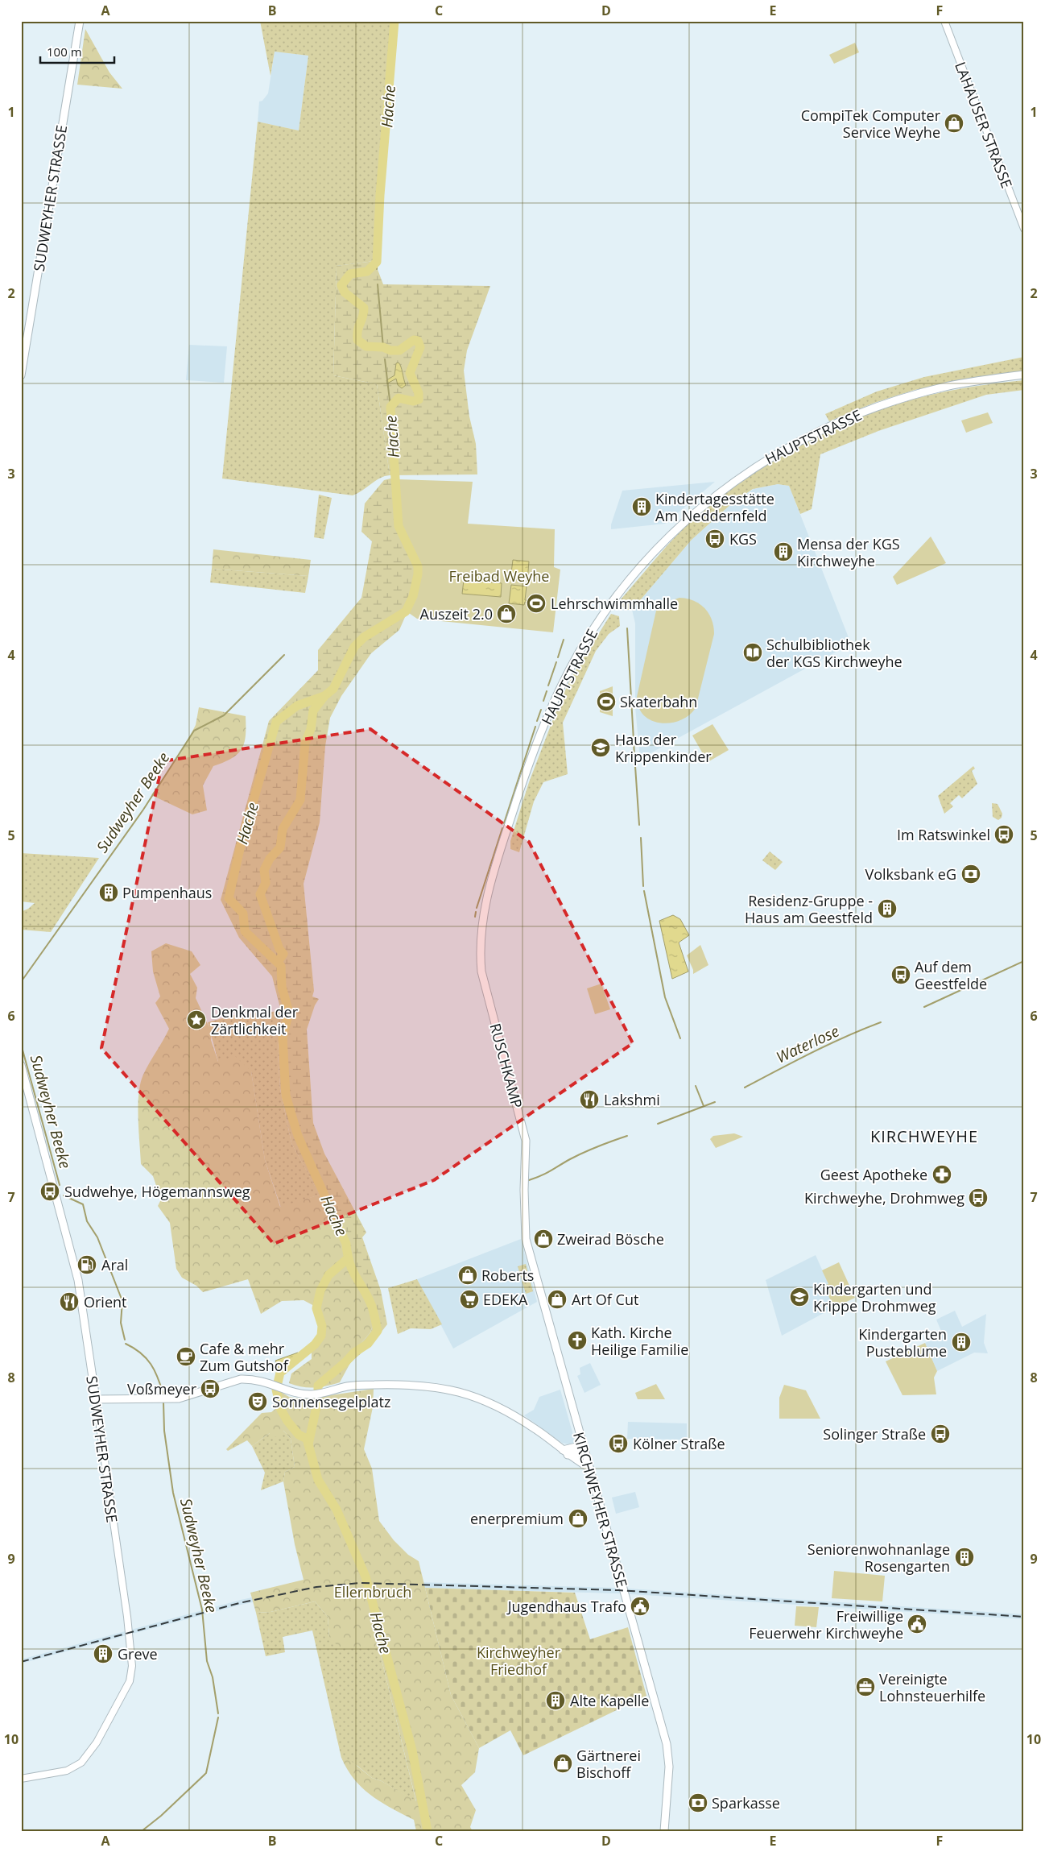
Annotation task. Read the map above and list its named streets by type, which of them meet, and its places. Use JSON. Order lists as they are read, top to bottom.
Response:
{
  "streets": {
    "main road": [
      "SUDWEYHER STRASSE",
      "HAUPTSTRASSE",
      "RUSCHKAMP",
      "KIRCHWEYHER STRASSE"
    ],
    "street": ["LAHAUSER STRASSE"]
  },
  "crossings": [
    ["HAUPTSTRASSE", "RUSCHKAMP"],
    ["RUSCHKAMP", "KIRCHWEYHER STRASSE"]
  ],
  "districts": ["KIRCHWEYHE"],
  "water": ["Hache", "Sudweyher Beeke", "Waterlose"],
  "parks": ["Freibad Weyhe", "Ellernbruch", "Kirchweyher Friedhof"],
  "places": {
    "shop": [
      "CompiTek Computer Service Weyhe",
      "Auszeit 2.0",
      "Zweirad Bösche",
      "Roberts",
      "Art Of Cut",
      "enerpremium",
      "Gärtnerei Bischoff"
    ],
    "building": [
      "Kindertagesstätte Am Neddernfeld",
      "Mensa der KGS Kirchweyhe",
      "Pumpenhaus",
      "Residenz-Gruppe - Haus am Geestfeld",
      "Kindergarten Pusteblume",
      "Seniorenwohnanlage Rosengarten",
      "Greve",
      "Alte Kapelle"
    ],
    "bus stop": [
      "KGS",
      "Im Ratswinkel",
      "Auf dem Geestfelde",
      "Sudwehye, Högemannsweg",
      "Kirchweyhe, Drohmweg",
      "Voßmeyer",
      "Solinger Straße",
      "Kölner Straße"
    ],
    "sports": ["Lehrschwimmhalle", "Skaterbahn"],
    "library": ["Schulbibliothek der KGS Kirchweyhe"],
    "school or university": ["Haus der Krippenkinder", "Kindergarten und Krippe Drohmweg"],
    "bank": ["Volksbank eG", "Sparkasse"],
    "place": ["Denkmal der Zärtlichkeit"],
    "restaurant": ["Lakshmi", "Orient"],
    "pharmacy": ["Geest Apotheke"],
    "fuel station": ["Aral"],
    "supermarket": ["EDEKA"],
    "church": ["Kath. Kirche Heilige Familie"],
    "cafe": ["Cafe & mehr Zum Gutshof"],
    "theatre": ["Sonnensegelplatz"],
    "public building": ["Jugendhaus Trafo", "Freiwillige Feuerwehr Kirchweyhe"],
    "office": ["Vereinigte Lohnsteuerhilfe"]
  },
  "scale_bar": "100 m",
  "grid": {
    "columns": [
      "A",
      "B",
      "C",
      "D",
      "E",
      "F"
    ],
    "rows": [
      "1",
      "2",
      "3",
      "4",
      "5",
      "6",
      "7",
      "8",
      "9",
      "10"
    ]
  }
}
